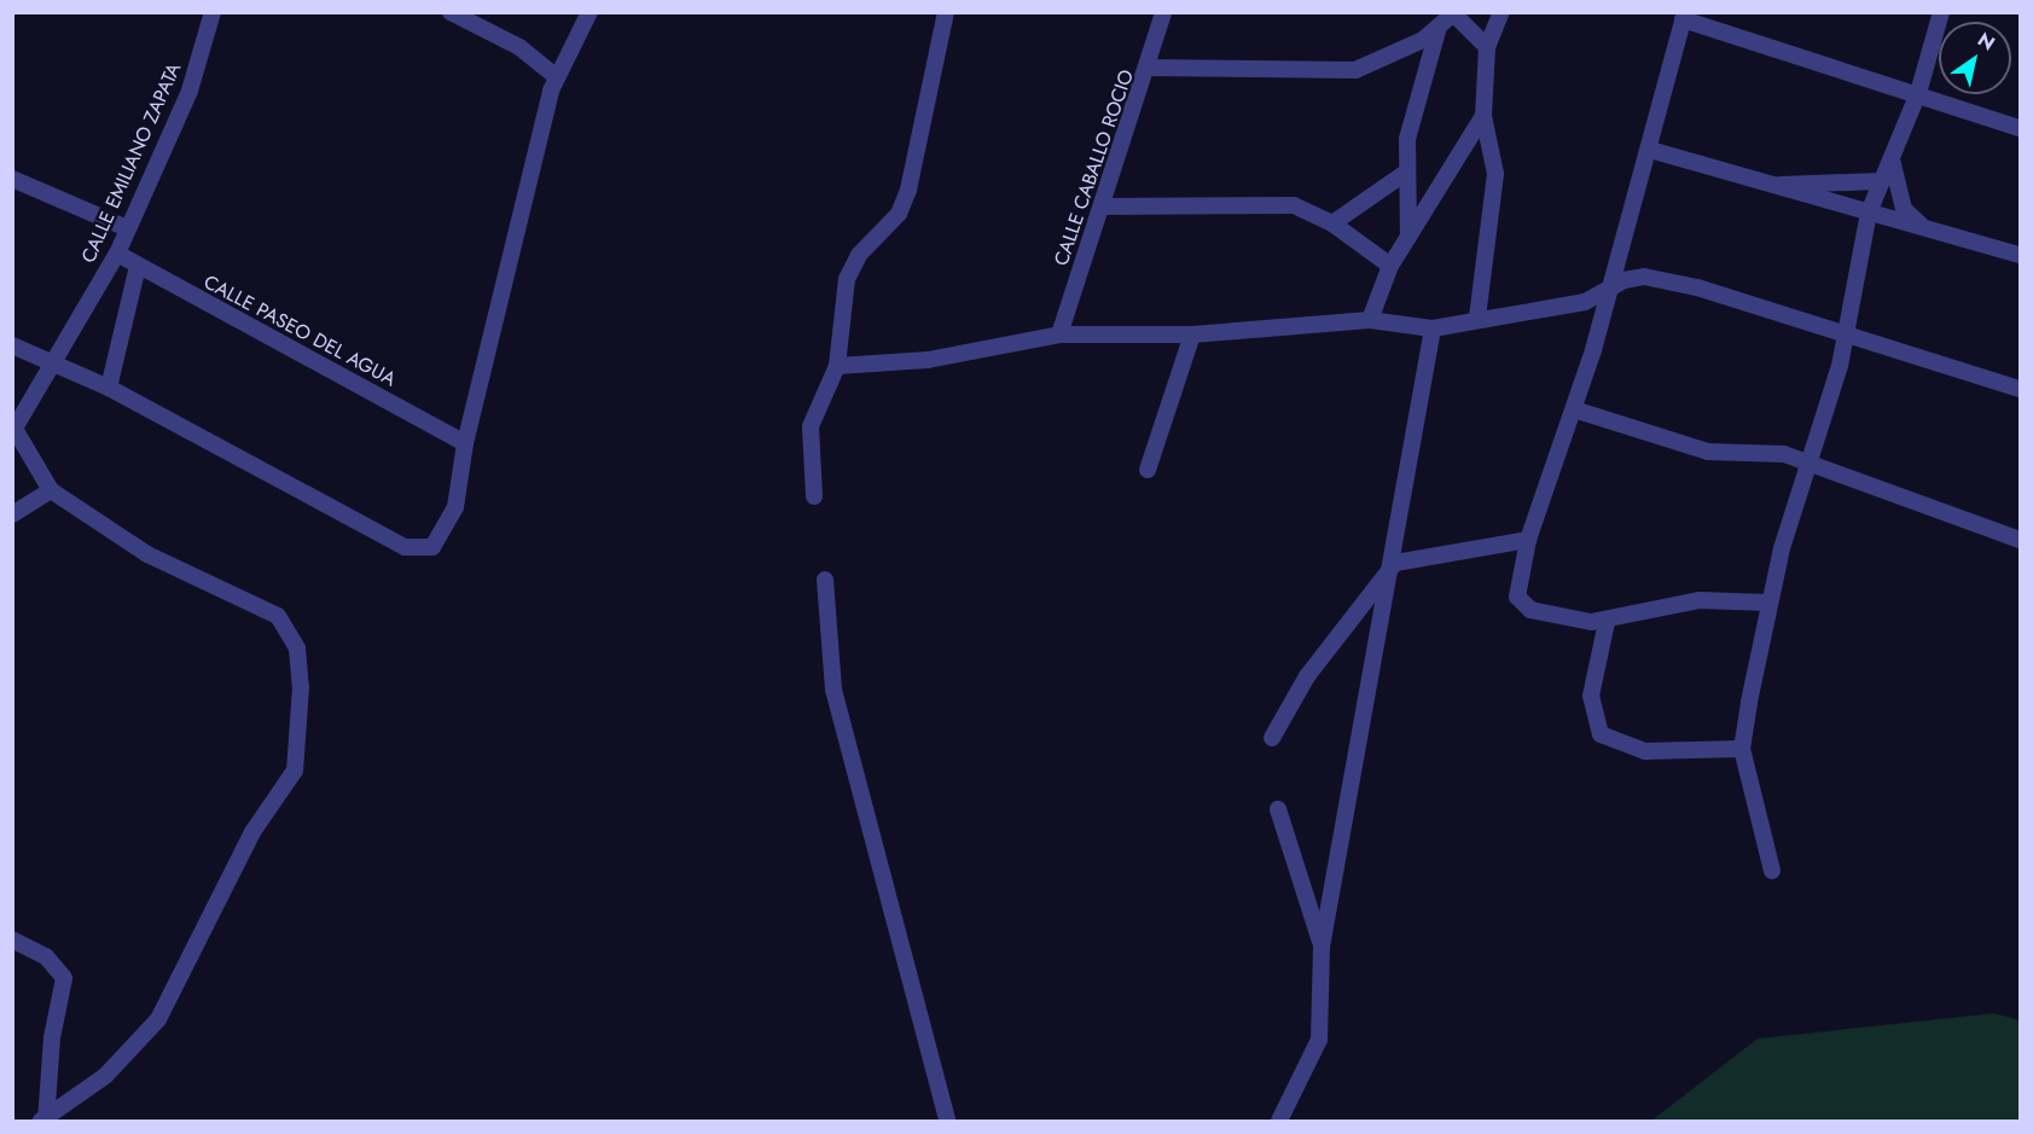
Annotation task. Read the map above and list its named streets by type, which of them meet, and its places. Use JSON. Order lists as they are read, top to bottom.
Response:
{
  "streets": {
    "street": ["CALLE EMILIANO ZAPATA", "CALLE CABALLO ROCIO", "CALLE PASEO DEL AGUA"]
  },
  "crossings": [
    ["CALLE EMILIANO ZAPATA", "CALLE PASEO DEL AGUA"]
  ],
  "north": "top right"
}
